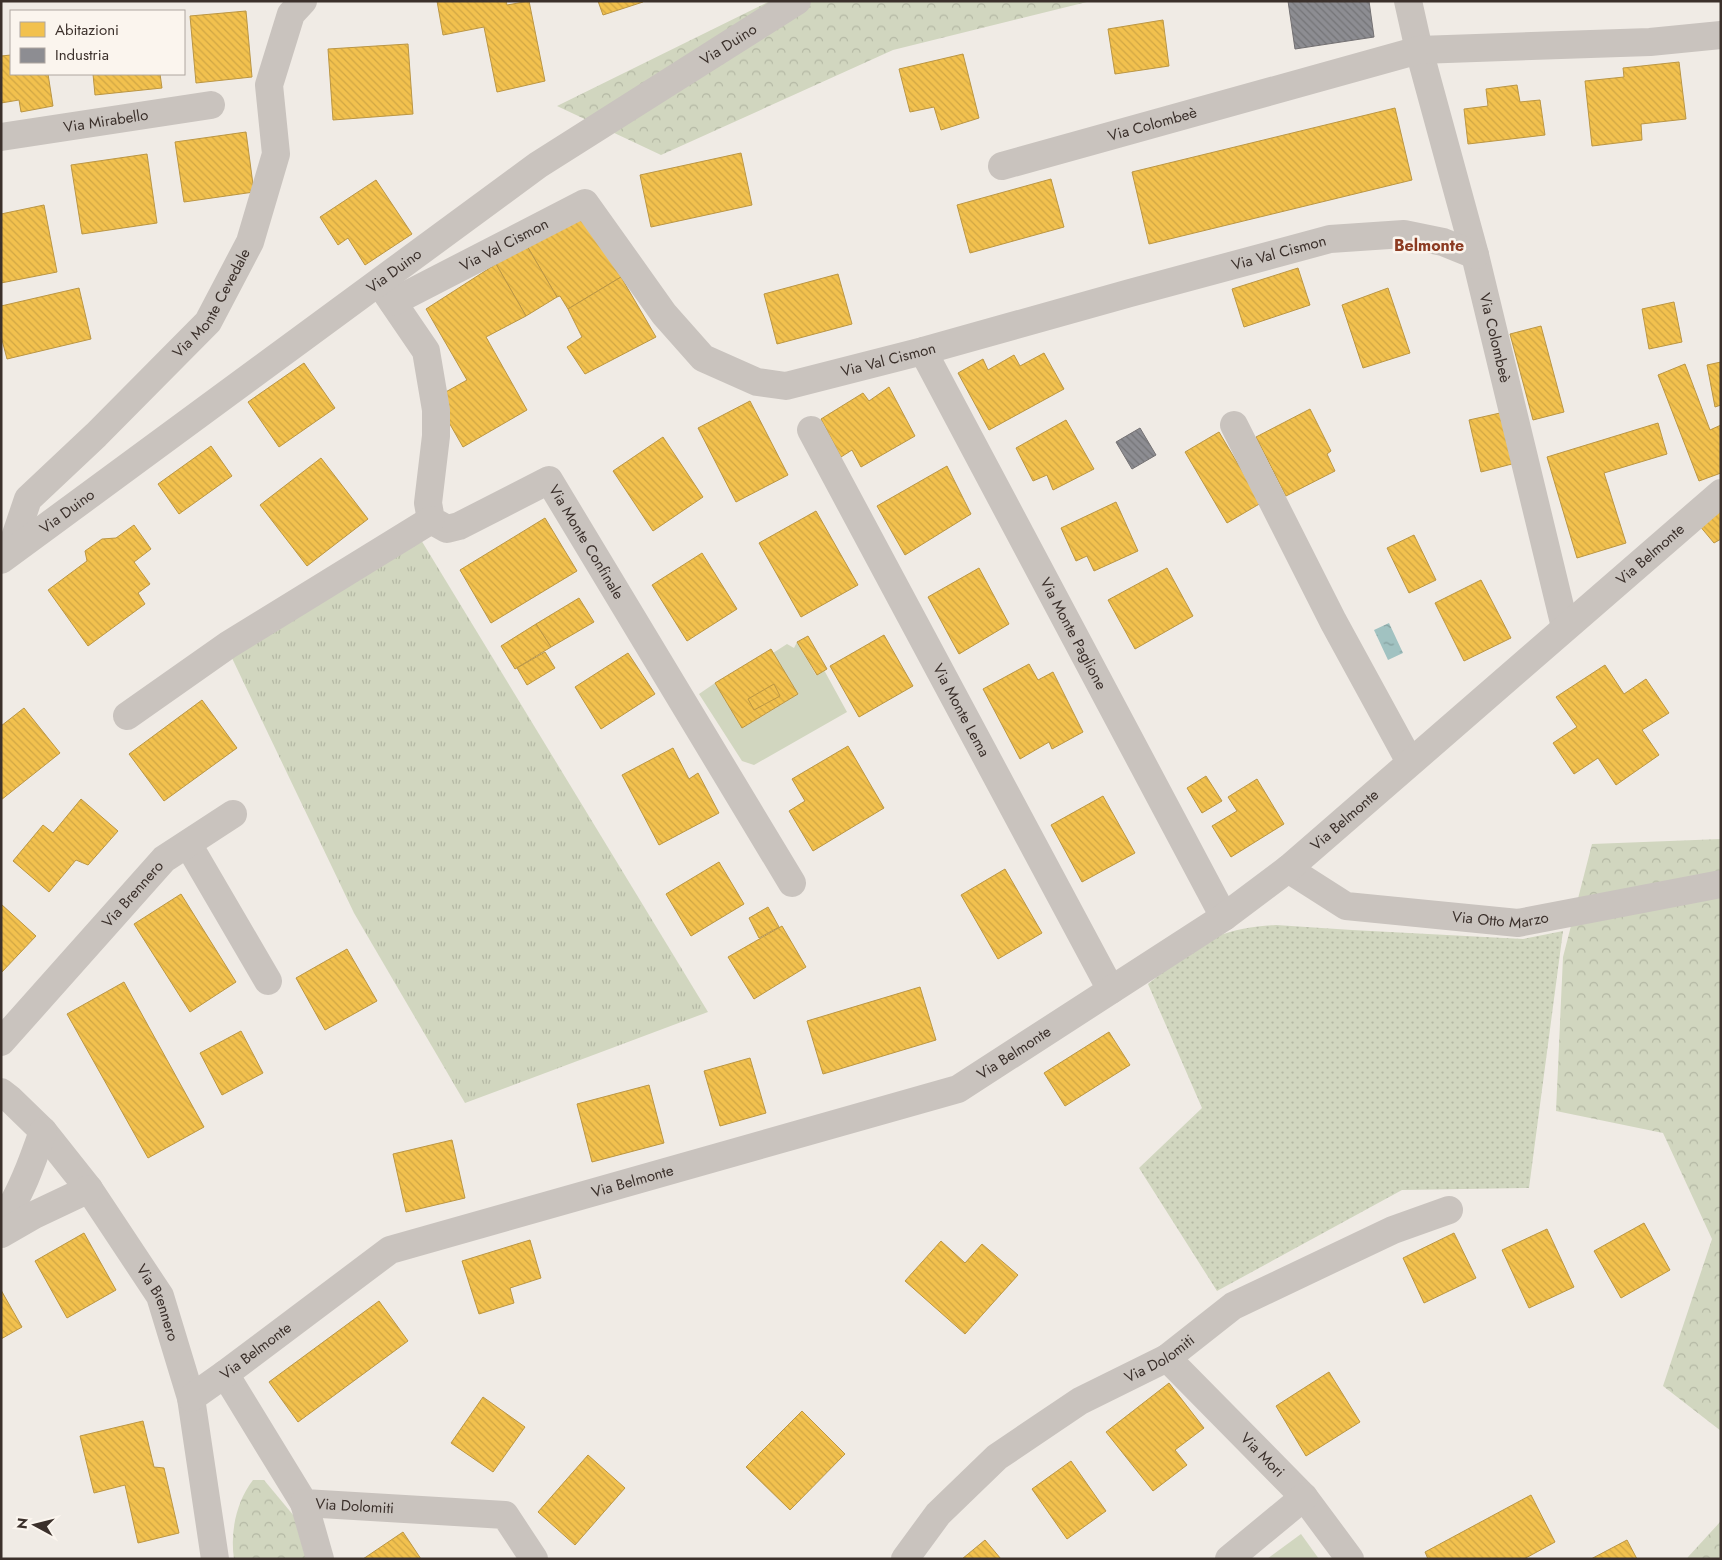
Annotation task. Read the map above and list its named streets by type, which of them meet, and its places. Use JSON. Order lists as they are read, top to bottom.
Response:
{
  "streets": {
    "street": [
      "Via Duino",
      "Via Mirabello",
      "Via Colombeè",
      "Via Val Cismon",
      "Via Monte Cevedale",
      "Via Monte Confinale",
      "Via Belmonte",
      "Via Monte Paglione",
      "Via Monte Lema",
      "Via Brennero",
      "Via Otto Marzo",
      "Via Dolomiti",
      "Via Mori"
    ]
  },
  "crossings": [
    ["Via Duino", "Via Val Cismon"],
    ["Via Duino", "Via Monte Cevedale"],
    ["Via Colombeè", "Via Val Cismon"],
    ["Via Colombeè", "Via Belmonte"],
    ["Via Val Cismon", "Via Monte Paglione"],
    ["Via Belmonte", "Via Monte Paglione"],
    ["Via Belmonte", "Via Monte Lema"],
    ["Via Belmonte", "Via Brennero"],
    ["Via Belmonte", "Via Otto Marzo"],
    ["Via Belmonte", "Via Dolomiti"],
    ["Via Dolomiti", "Via Mori"]
  ],
  "districts": ["Belmonte"],
  "legend": ["Abitazioni", "Industria"],
  "north": "left"
}
